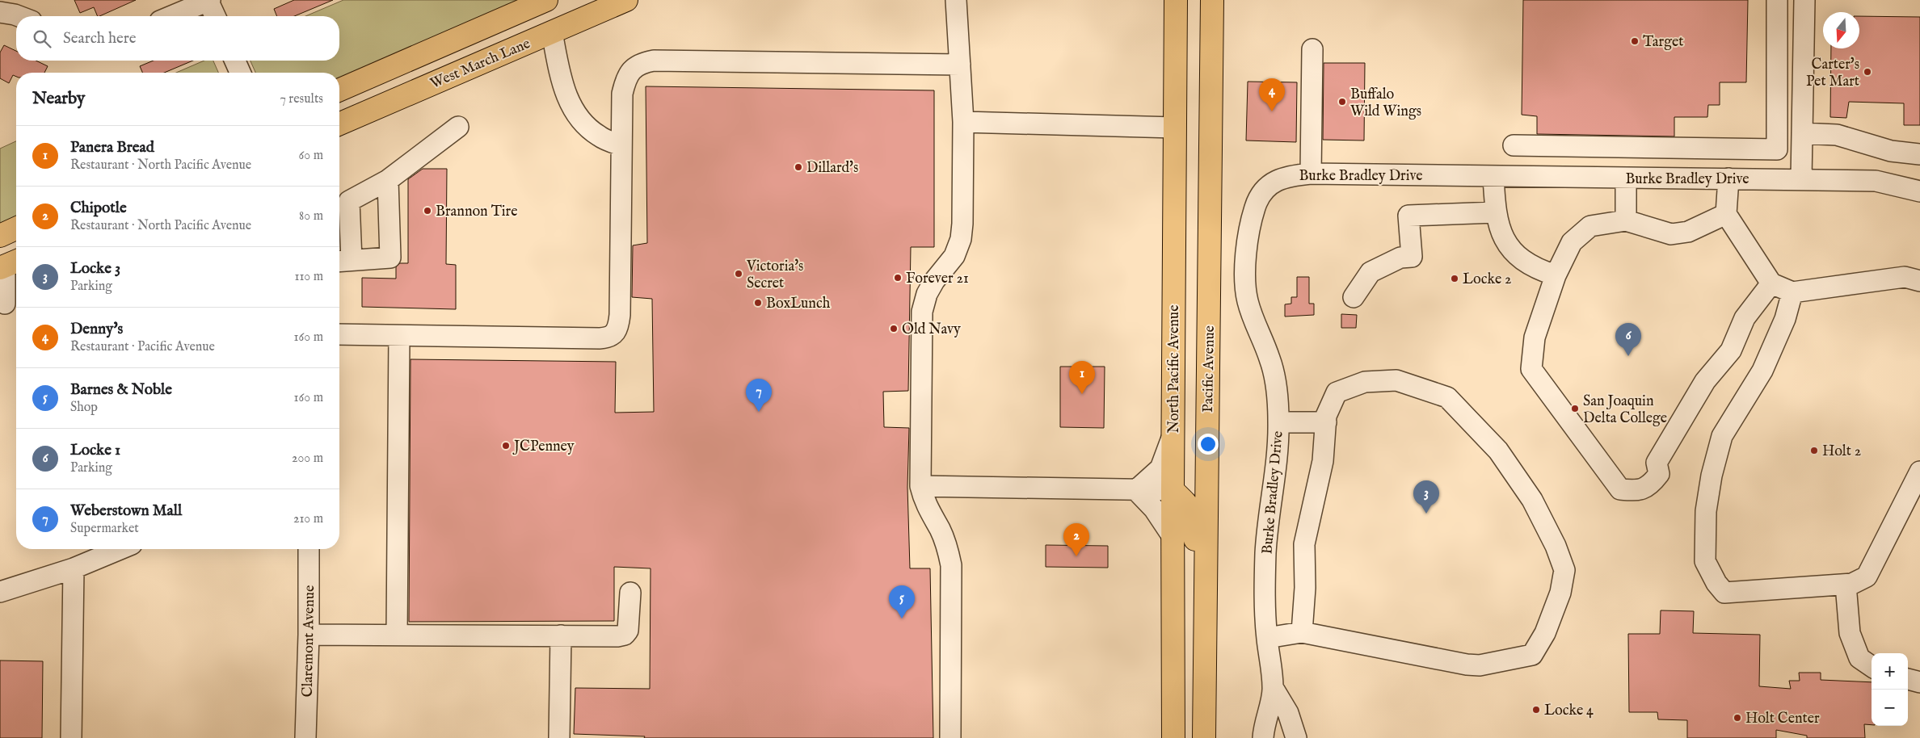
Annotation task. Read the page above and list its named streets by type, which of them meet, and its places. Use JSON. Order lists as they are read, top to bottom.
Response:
{
  "streets": {
    "main road": ["West March Lane", "North Pacific Avenue", "Pacific Avenue"],
    "street": ["Burke Bradley Drive", "Claremont Avenue"]
  },
  "places": [
    "Target",
    "Carter's Pet Mart",
    "Buffalo Wild Wings",
    "Dillard's",
    "Brannon Tire",
    "Victoria's Secret",
    "Forever 21",
    "Locke 2",
    "BoxLunch",
    "Old Navy",
    "San Joaquin Delta College",
    "JCPenney",
    "Holt 2",
    "Locke 4",
    "Holt Center"
  ],
  "north": "bottom",
  "page": {
    "search": "Search here",
    "heading": ["Nearby", "7 results"],
    "pins": [
      "4",
      "6",
      "1",
      "7",
      "3",
      "2",
      "5"
    ],
    "list": [
      {
        "mark": "1",
        "name": "Panera Bread",
        "note": "Restaurant · North Pacific Avenue",
        "value": "60 m"
      },
      {
        "mark": "2",
        "name": "Chipotle",
        "note": "Restaurant · North Pacific Avenue",
        "value": "80 m"
      },
      {
        "mark": "3",
        "name": "Locke 3",
        "note": "Parking",
        "value": "110 m"
      },
      {
        "mark": "4",
        "name": "Denny's",
        "note": "Restaurant · Pacific Avenue",
        "value": "160 m"
      },
      {
        "mark": "5",
        "name": "Barnes & Noble",
        "note": "Shop",
        "value": "160 m"
      },
      {
        "mark": "6",
        "name": "Locke 1",
        "note": "Parking",
        "value": "200 m"
      },
      {
        "mark": "7",
        "name": "Weberstown Mall",
        "note": "Supermarket",
        "value": "210 m"
      }
    ],
    "map_buttons": ["+", "−"]
  }
}
